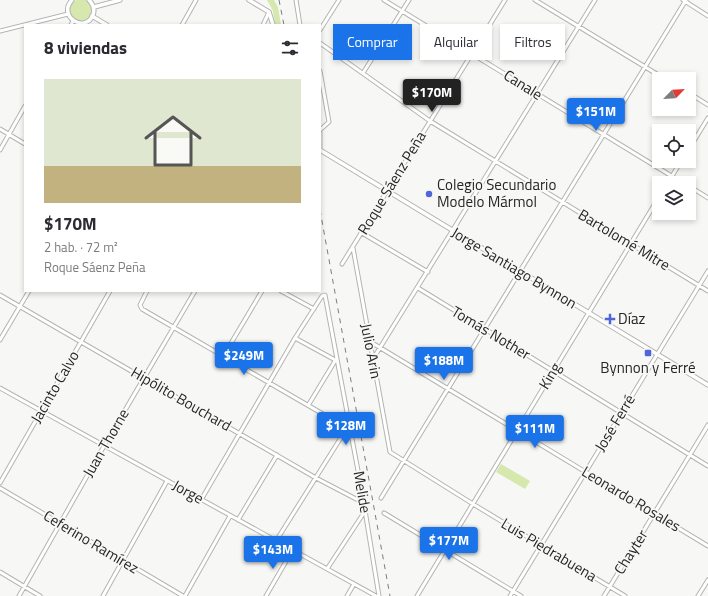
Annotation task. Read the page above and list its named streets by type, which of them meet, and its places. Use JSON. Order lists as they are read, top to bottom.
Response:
{
  "streets": {
    "street": [
      "Canale",
      "Roque Sáenz Peña",
      "Bartolomé Mitre",
      "Jorge Santiago Bynnon",
      "Tomás Nother",
      "Julio Arin",
      "King",
      "Jacinto Calvo",
      "Hipólito Bouchard",
      "José Ferré",
      "Juan Thorne",
      "Jorge",
      "Melide",
      "Leonardo Rosales",
      "Ceferino Ramírez",
      "Luis Piedrabuena",
      "Chayter"
    ]
  },
  "crossings": [
    ["Roque Sáenz Peña", "Bartolomé Mitre"],
    ["Roque Sáenz Peña", "Jorge Santiago Bynnon"],
    ["Roque Sáenz Peña", "Julio Arin"],
    ["Bartolomé Mitre", "King"],
    ["Bartolomé Mitre", "José Ferré"],
    ["Jorge Santiago Bynnon", "King"],
    ["Jorge Santiago Bynnon", "José Ferré"],
    ["Tomás Nother", "King"],
    ["Tomás Nother", "José Ferré"],
    ["Tomás Nother", "Chayter"],
    ["Julio Arin", "Leonardo Rosales"],
    ["Julio Arin", "Luis Piedrabuena"],
    ["King", "Leonardo Rosales"],
    ["King", "Luis Piedrabuena"],
    ["Jacinto Calvo", "Hipólito Bouchard"],
    ["Jacinto Calvo", "Jorge"],
    ["Hipólito Bouchard", "Juan Thorne"],
    ["Hipólito Bouchard", "Melide"],
    ["José Ferré", "Leonardo Rosales"],
    ["José Ferré", "Luis Piedrabuena"],
    ["Juan Thorne", "Jorge"],
    ["Juan Thorne", "Ceferino Ramírez"],
    ["Jorge", "Melide"],
    ["Leonardo Rosales", "Chayter"],
    ["Luis Piedrabuena", "Chayter"]
  ],
  "places": {
    "other": ["Colegio Secundario Modelo Mármol"],
    "health": ["Díaz"],
    "transit": ["Bynnon y Ferré"]
  },
  "north": "top right",
  "page": {
    "chip": ["Comprar", "Alquilar", "Filtros"],
    "heading": "8 viviendas",
    "list": [
      {
        "name": "$170M",
        "note": "2 hab. · 72 m² · Roque Sáenz Peña"
      }
    ],
    "price": [
      "$170M",
      "$151M",
      "$249M",
      "$188M",
      "$128M",
      "$111M",
      "$177M",
      "$143M"
    ]
  }
}
